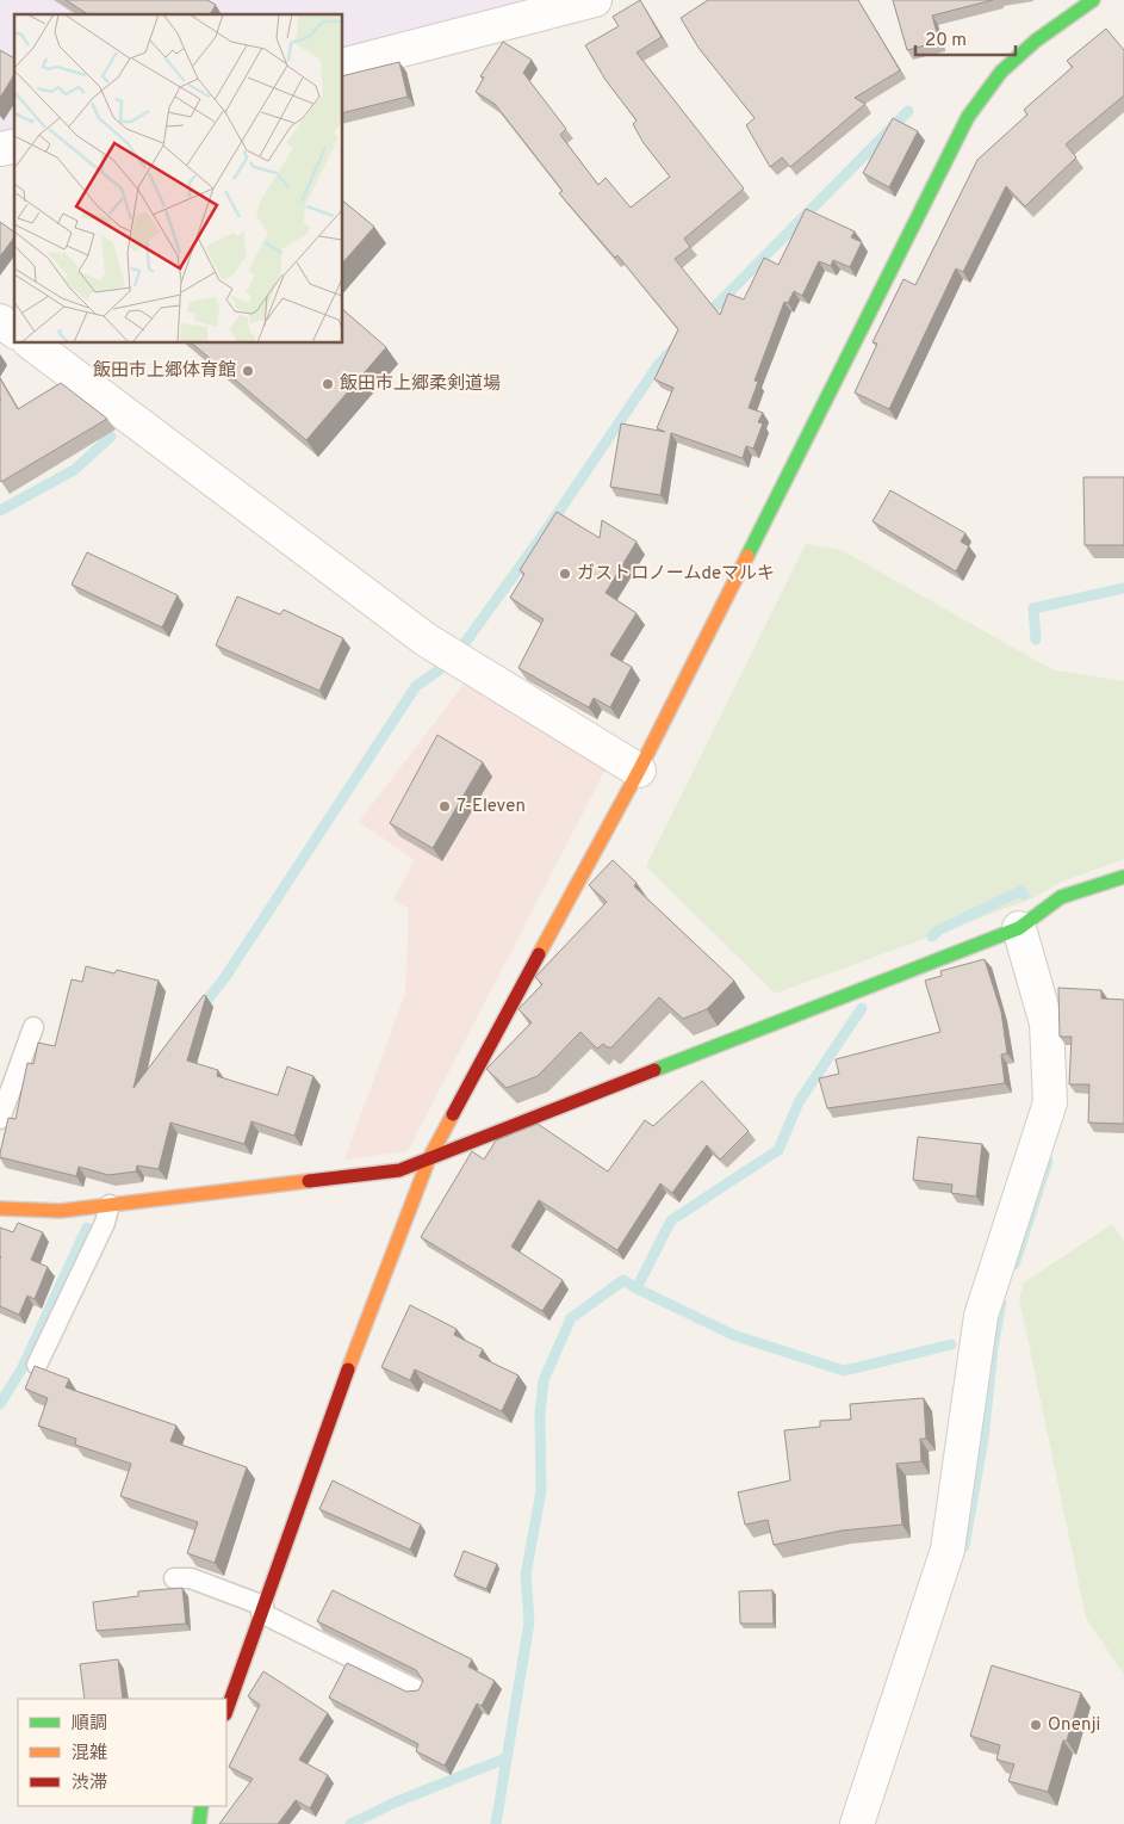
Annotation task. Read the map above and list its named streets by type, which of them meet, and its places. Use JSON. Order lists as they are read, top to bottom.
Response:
{
  "places": [
    "飯田市上郷体育館",
    "飯田市上郷柔剣道場",
    "ガストロノームdeマルキ",
    "7-Eleven",
    "Onenji"
  ],
  "legend": ["順調", "混雑", "渋滞"],
  "scale_bar": "20 m"
}
